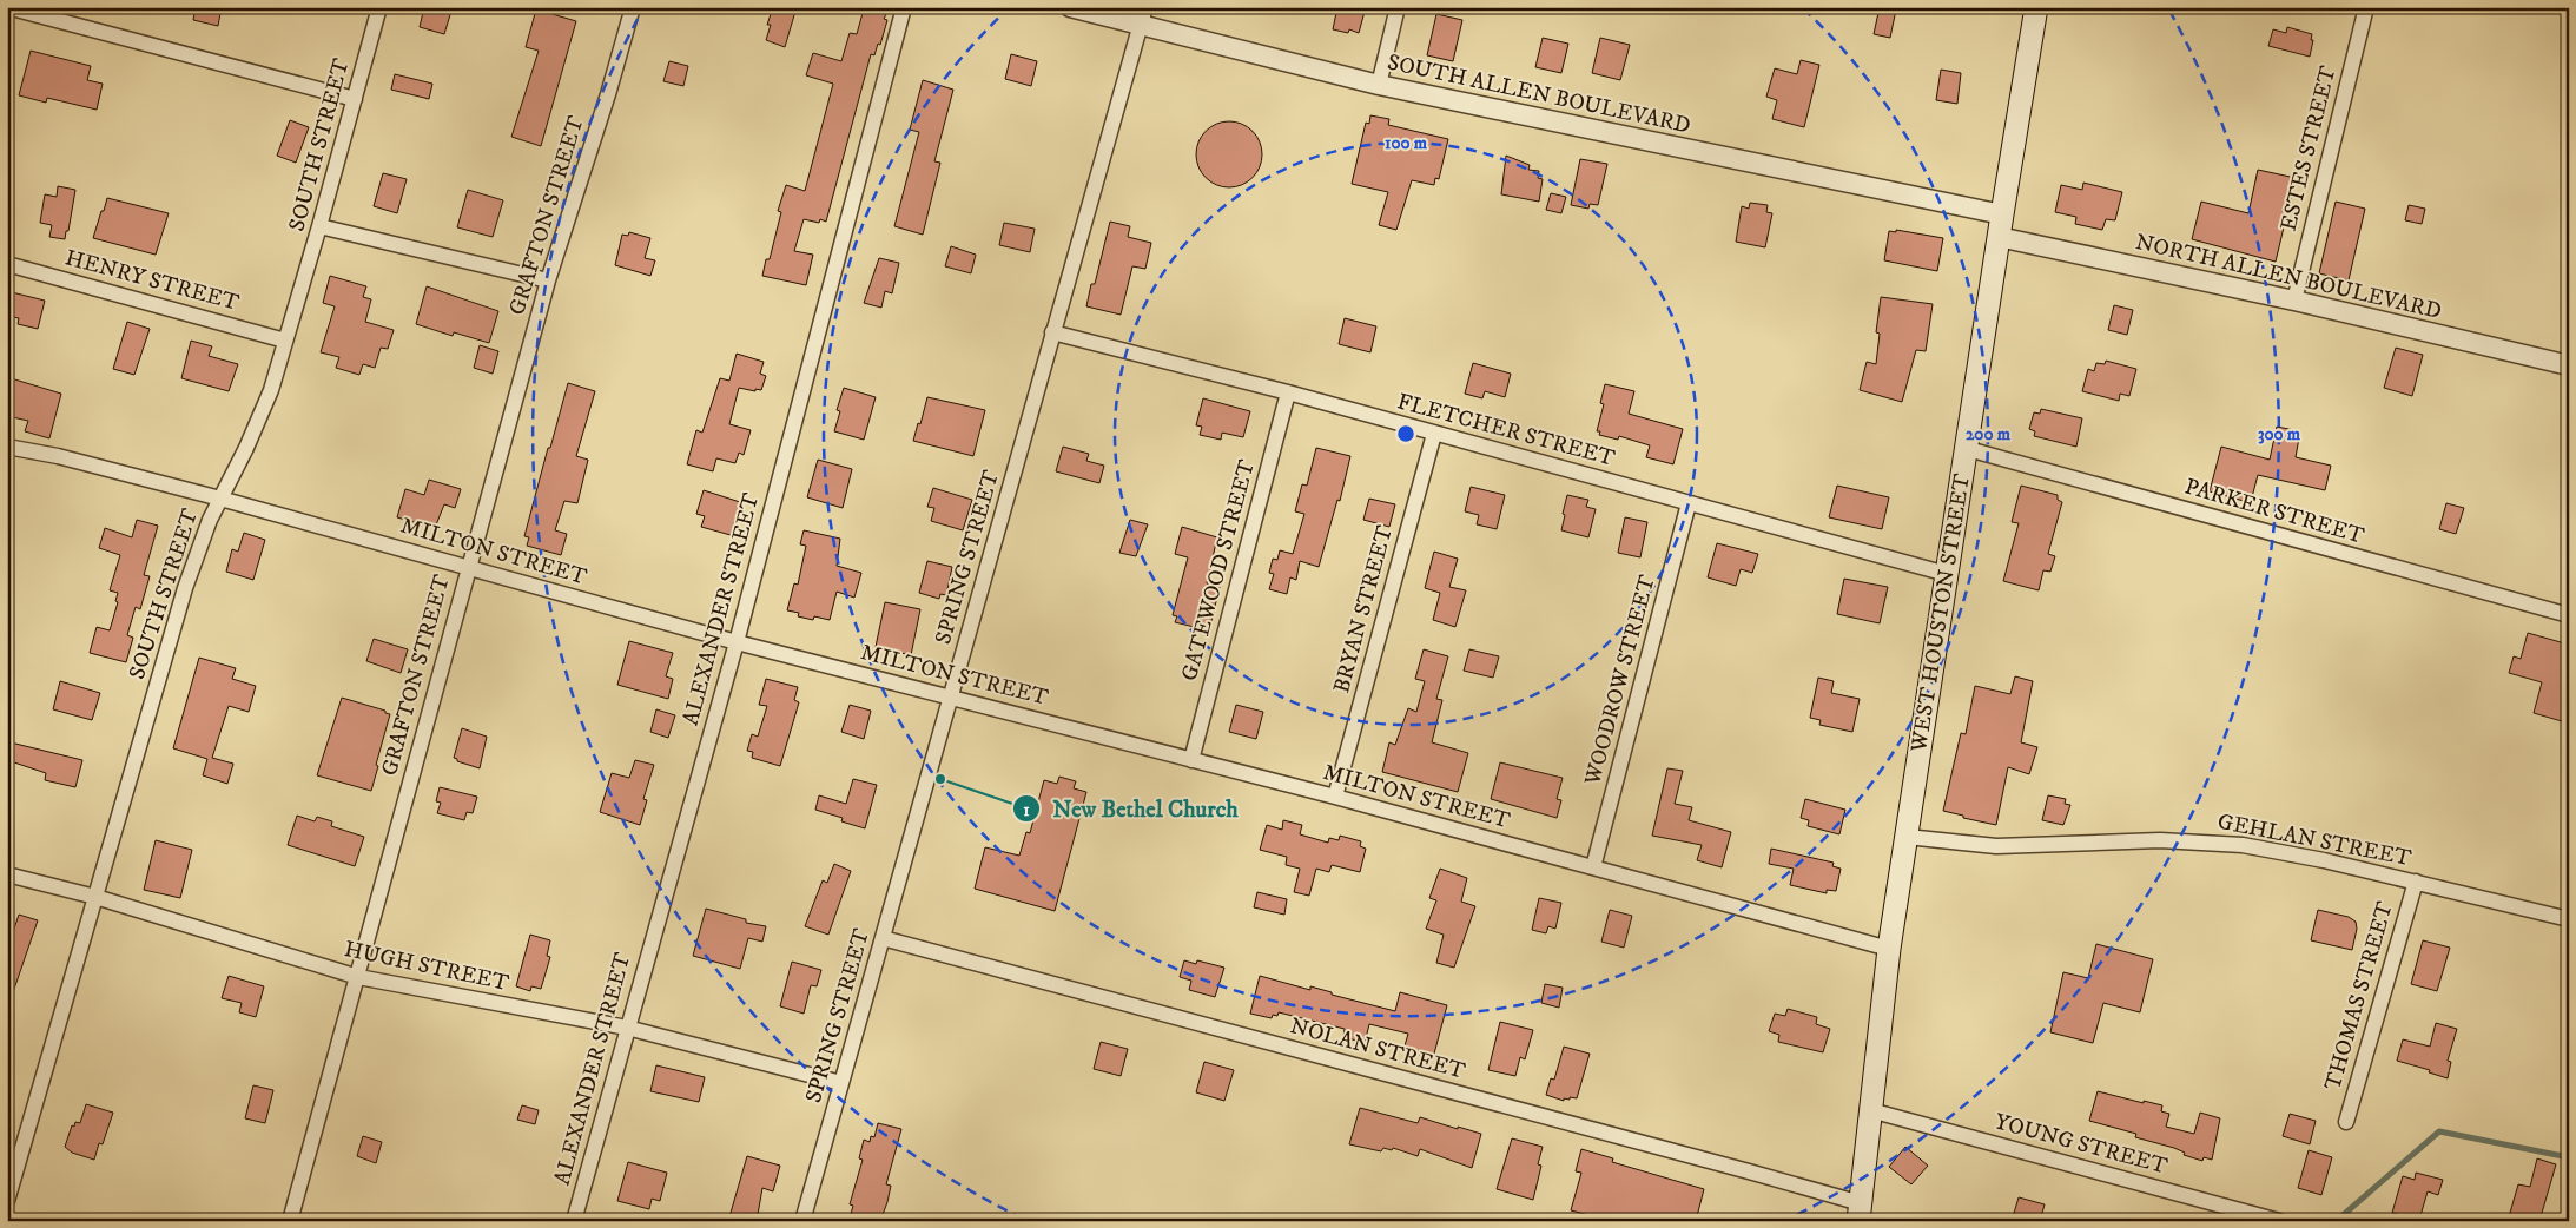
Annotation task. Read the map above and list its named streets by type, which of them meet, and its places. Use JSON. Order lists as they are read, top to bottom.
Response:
{
  "streets": {
    "main road": ["WEST HOUSTON STREET"],
    "street": [
      "SOUTH ALLEN BOULEVARD",
      "SOUTH STREET",
      "ESTES STREET",
      "GRAFTON STREET",
      "NORTH ALLEN BOULEVARD",
      "HENRY STREET",
      "FLETCHER STREET",
      "PARKER STREET",
      "MILTON STREET",
      "SPRING STREET",
      "GATEWOOD STREET",
      "ALEXANDER STREET",
      "BRYAN STREET",
      "WOODROW STREET",
      "GEHLAN STREET",
      "HUGH STREET",
      "THOMAS STREET",
      "NOLAN STREET",
      "YOUNG STREET"
    ]
  },
  "crossings": [
    ["SOUTH ALLEN BOULEVARD", "SPRING STREET"],
    ["SOUTH ALLEN BOULEVARD", "WEST HOUSTON STREET"],
    ["SOUTH STREET", "HENRY STREET"],
    ["SOUTH STREET", "MILTON STREET"],
    ["SOUTH STREET", "HUGH STREET"],
    ["ESTES STREET", "NORTH ALLEN BOULEVARD"],
    ["GRAFTON STREET", "MILTON STREET"],
    ["GRAFTON STREET", "HUGH STREET"],
    ["NORTH ALLEN BOULEVARD", "WEST HOUSTON STREET"],
    ["FLETCHER STREET", "SPRING STREET"],
    ["FLETCHER STREET", "GATEWOOD STREET"],
    ["FLETCHER STREET", "BRYAN STREET"],
    ["FLETCHER STREET", "WEST HOUSTON STREET"],
    ["FLETCHER STREET", "WOODROW STREET"],
    ["PARKER STREET", "WEST HOUSTON STREET"],
    ["MILTON STREET", "SPRING STREET"],
    ["MILTON STREET", "GATEWOOD STREET"],
    ["MILTON STREET", "ALEXANDER STREET"],
    ["MILTON STREET", "BRYAN STREET"],
    ["MILTON STREET", "WEST HOUSTON STREET"],
    ["MILTON STREET", "WOODROW STREET"],
    ["SPRING STREET", "HUGH STREET"],
    ["SPRING STREET", "NOLAN STREET"],
    ["ALEXANDER STREET", "HUGH STREET"],
    ["WEST HOUSTON STREET", "GEHLAN STREET"],
    ["WEST HOUSTON STREET", "NOLAN STREET"],
    ["WEST HOUSTON STREET", "YOUNG STREET"],
    ["GEHLAN STREET", "THOMAS STREET"]
  ],
  "places": ["New Bethel Church"],
  "rings": ["100 m", "200 m", "300 m"]
}
